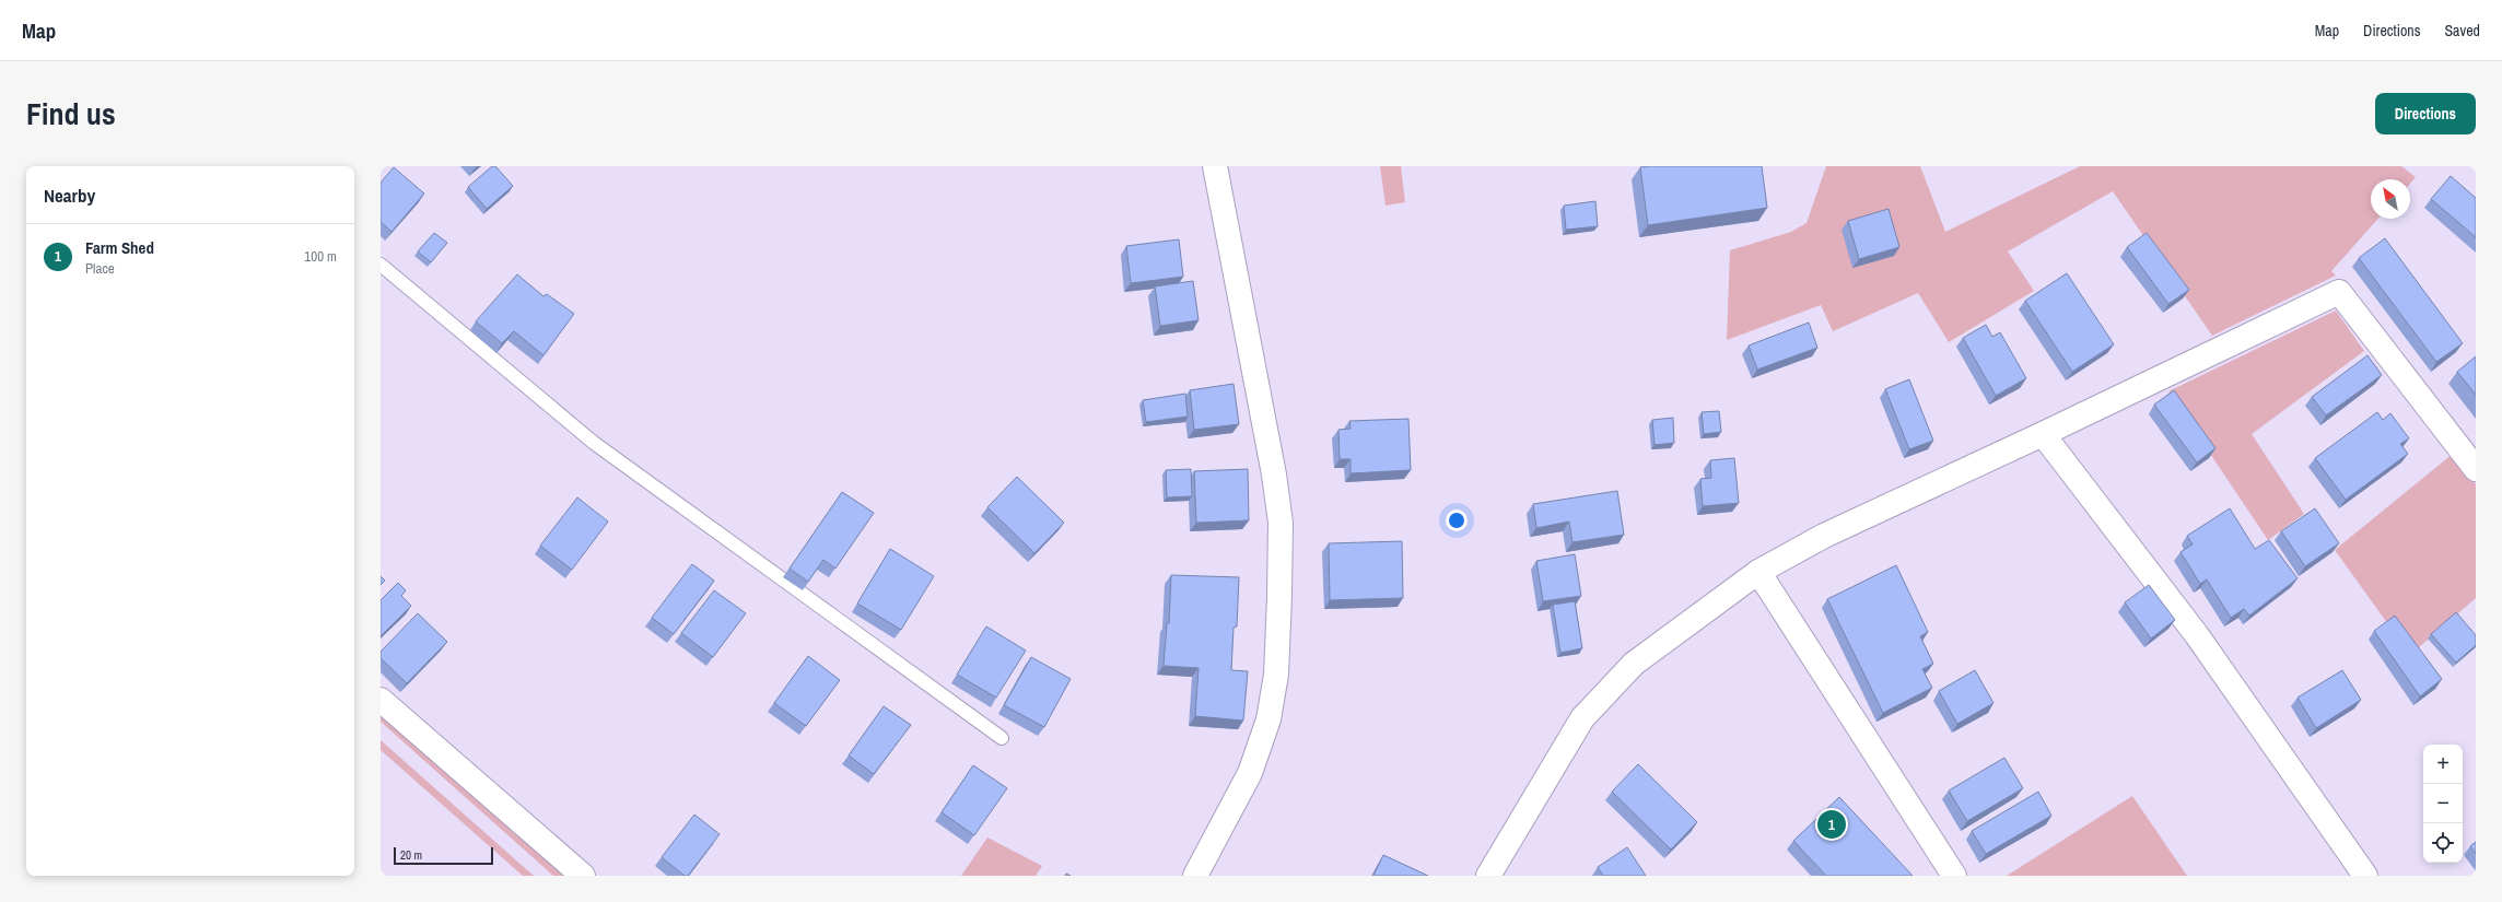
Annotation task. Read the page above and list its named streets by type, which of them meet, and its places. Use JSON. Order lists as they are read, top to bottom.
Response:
{
  "scale_bar": "20 m",
  "north": "top left",
  "page": {
    "header": "Map",
    "nav": ["Map", "Directions", "Saved"],
    "title": "Find us",
    "buttons": "Directions",
    "heading": "Nearby",
    "list": [
      {
        "mark": "1",
        "name": "Farm Shed",
        "note": "Place",
        "value": "100 m"
      }
    ],
    "map_buttons": ["+", "−"],
    "pins": "1",
    "scale": "20 m"
  }
}
